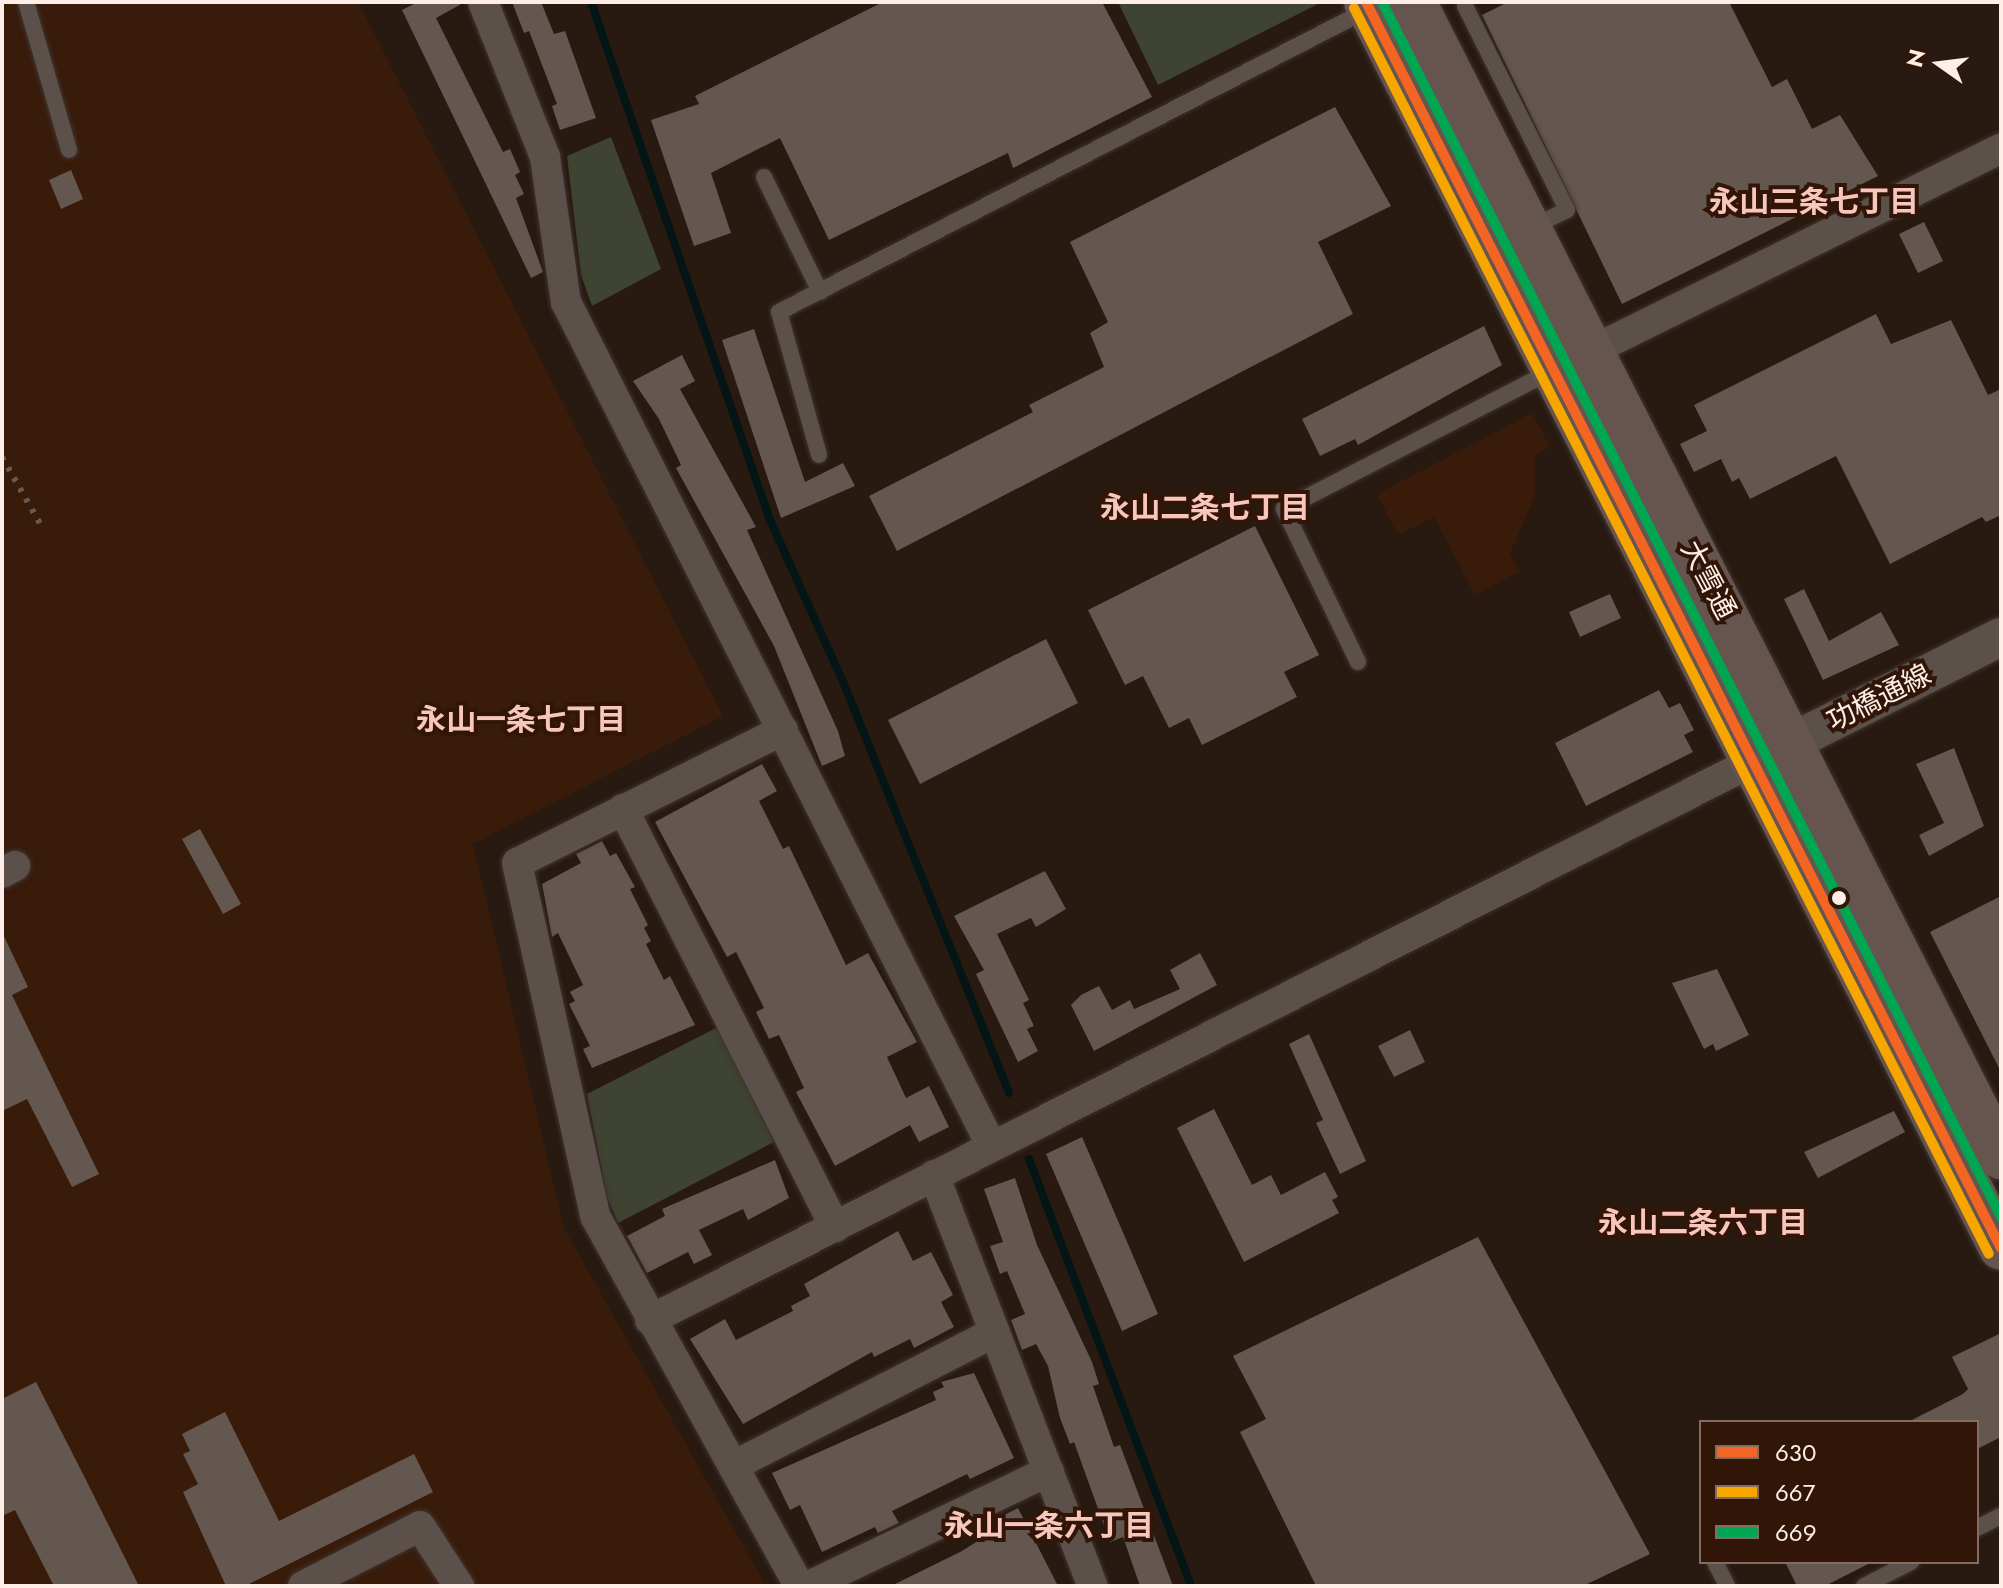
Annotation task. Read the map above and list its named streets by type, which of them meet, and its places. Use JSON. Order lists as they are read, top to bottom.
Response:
{
  "streets": {
    "highway": ["大雪通"],
    "street": ["功橋通線"]
  },
  "crossings": [
    ["大雪通", "功橋通線"]
  ],
  "districts": [
    "永山三条七丁目",
    "永山二条七丁目",
    "永山一条七丁目",
    "永山二条六丁目",
    "永山一条六丁目"
  ],
  "lines": ["transit line 630", "transit line 669", "transit line 667"],
  "legend": ["630", "667", "669"],
  "north": "left"
}
